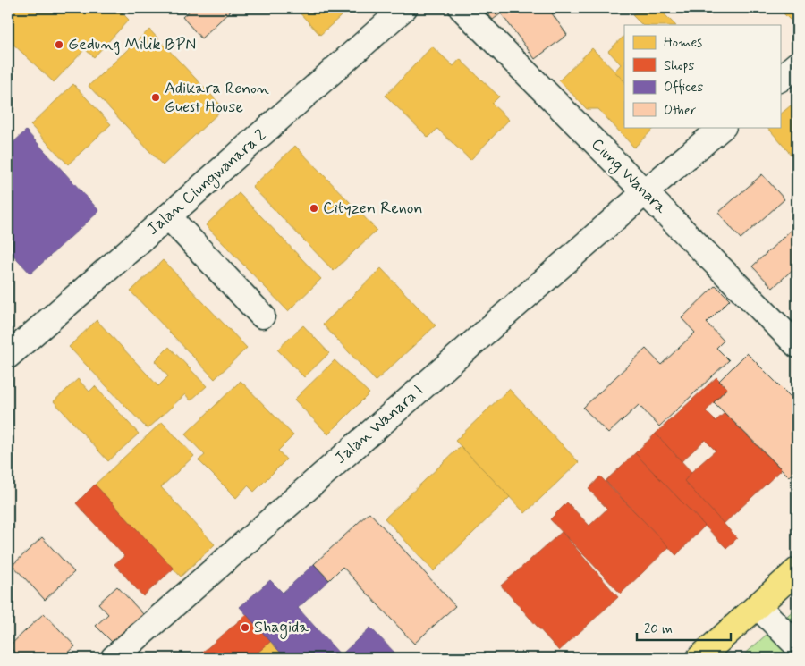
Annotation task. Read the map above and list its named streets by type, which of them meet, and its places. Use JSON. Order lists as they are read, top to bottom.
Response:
{
  "streets": {
    "street": ["Ciung Wanara", "Jalan Ciungwanara 2", "Jalan Wanara I"]
  },
  "crossings": [
    ["Ciung Wanara", "Jalan Wanara I"]
  ],
  "places": [
    "Gedung Milik BPN",
    "Adikara Renon Guest House",
    "Cityzen Renon",
    "Shagida"
  ],
  "legend": [
    "Homes",
    "Shops",
    "Offices",
    "Other"
  ],
  "scale_bar": "20 m"
}
